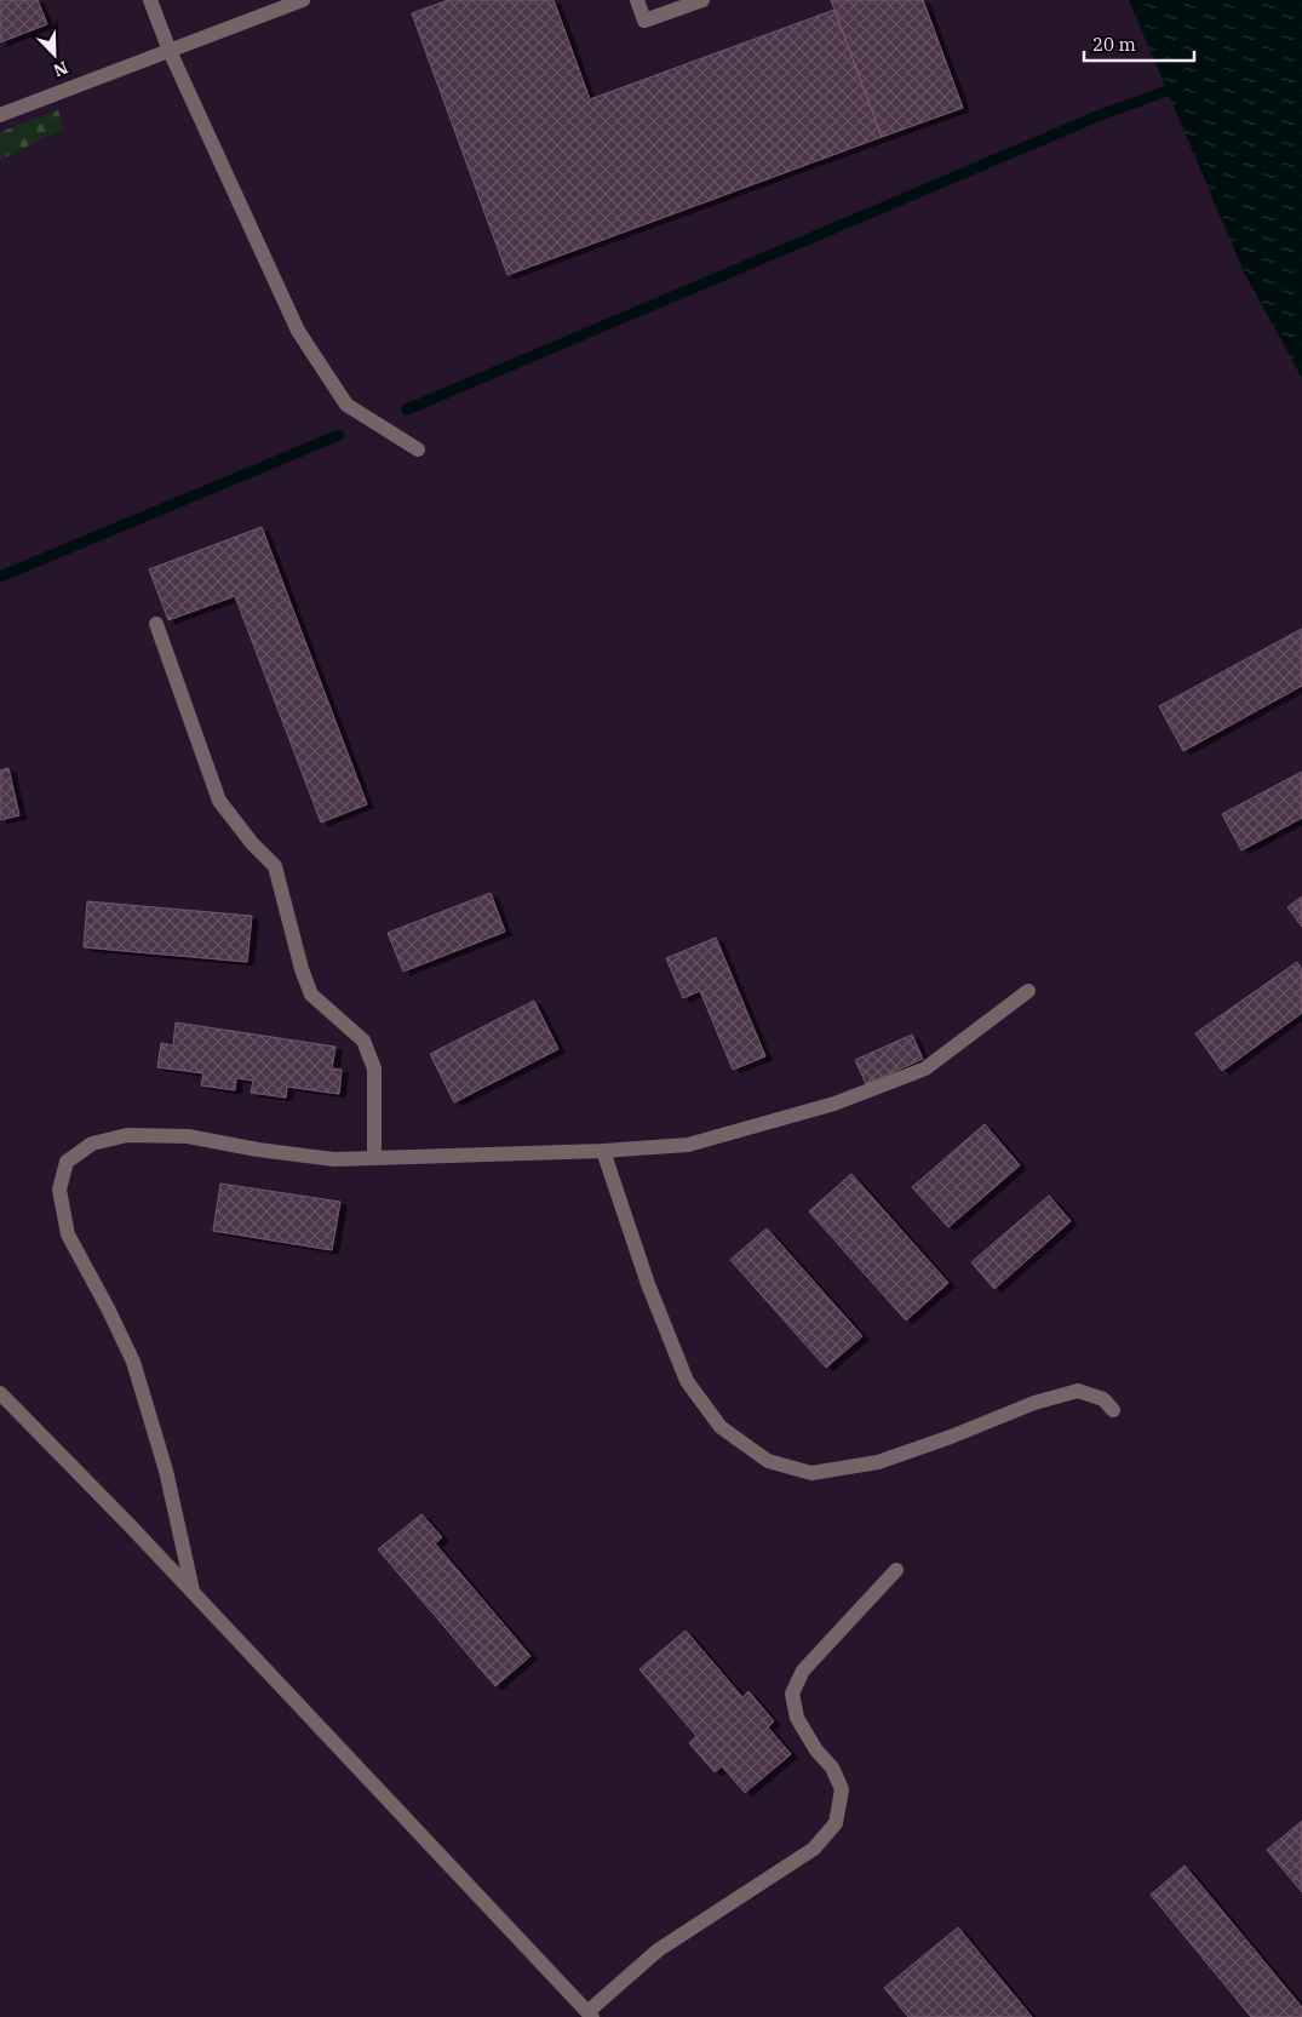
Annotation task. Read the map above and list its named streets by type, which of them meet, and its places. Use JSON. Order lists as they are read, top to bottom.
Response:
{
  "scale_bar": "20 m",
  "north": "bottom right"
}
